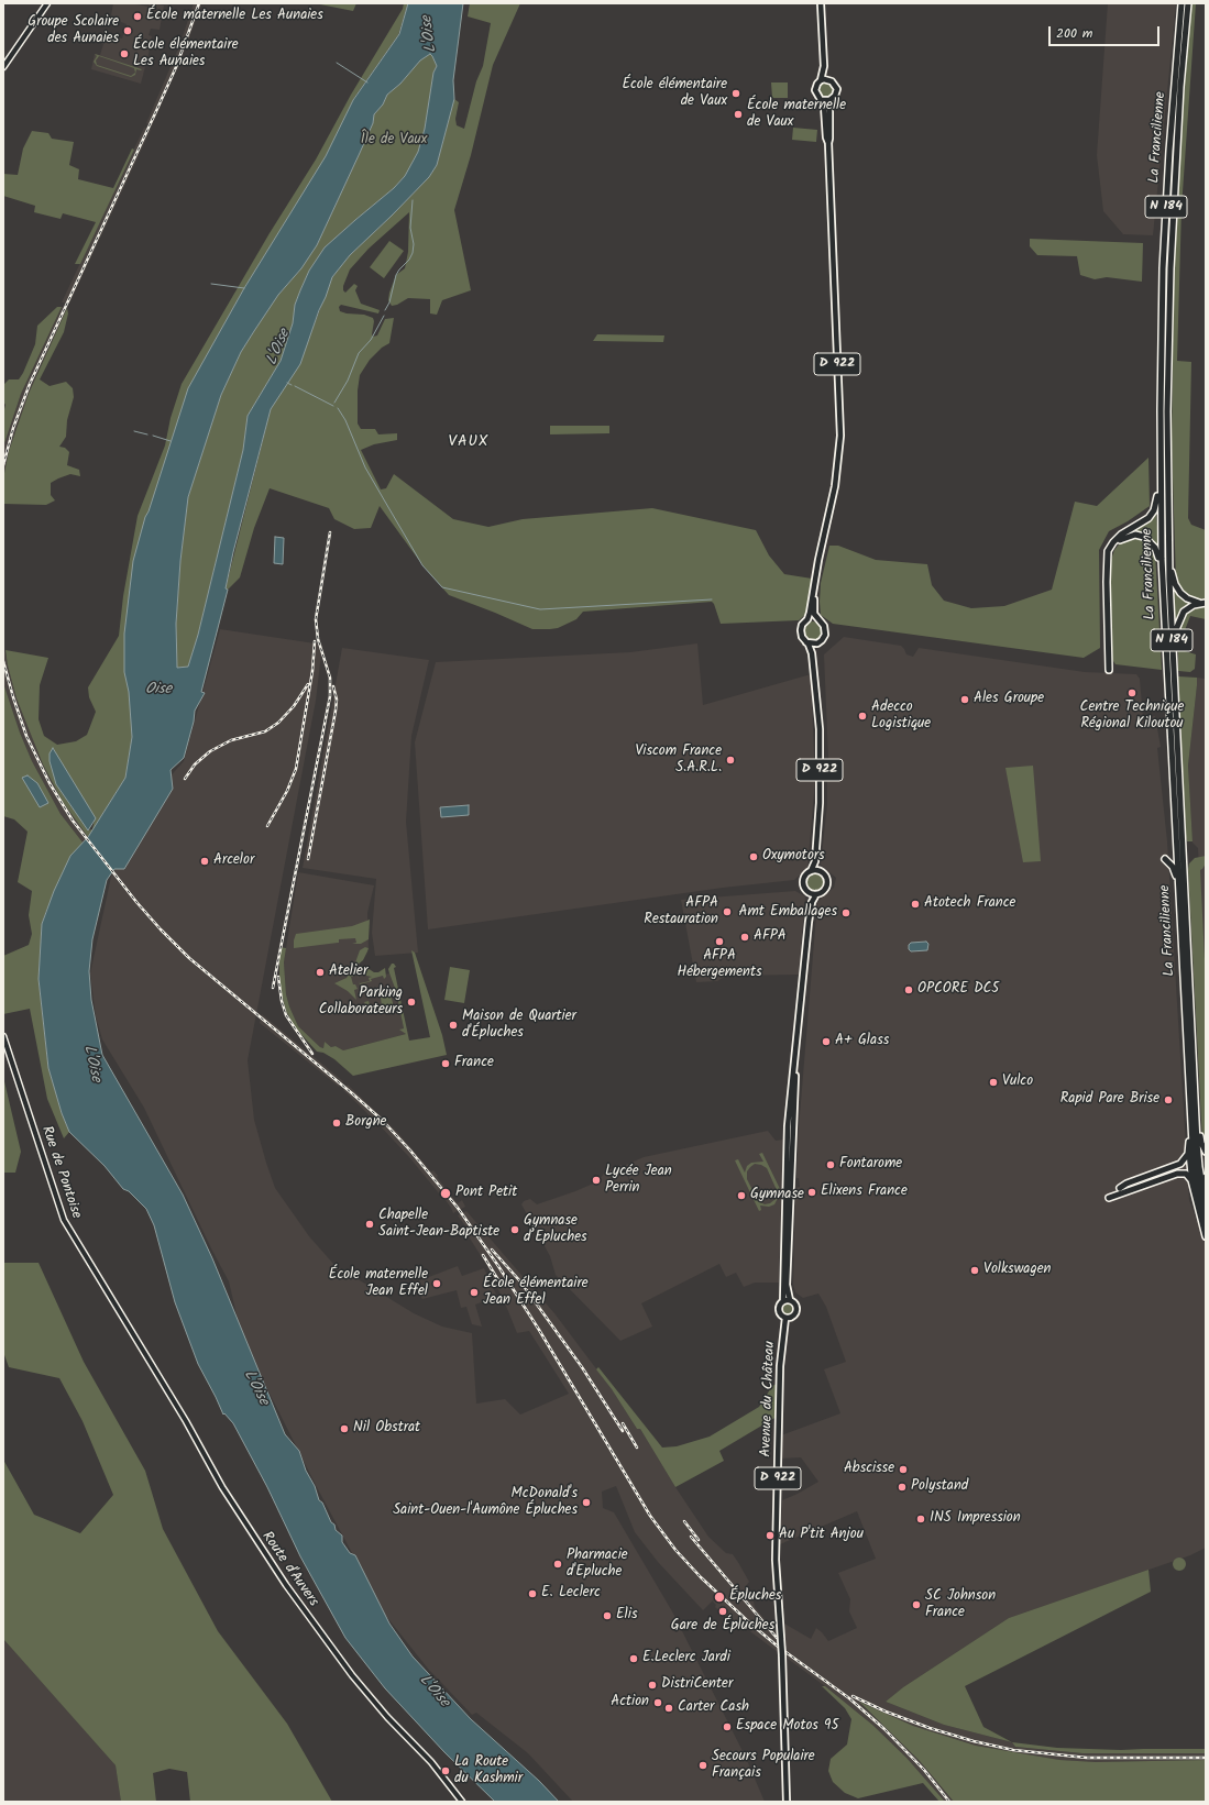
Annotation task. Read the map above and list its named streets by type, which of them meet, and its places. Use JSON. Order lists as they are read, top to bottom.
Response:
{
  "streets": {
    "highway": ["La Francilienne", "N 184"],
    "main road": [
      "D 922",
      "Rue de Pontoise",
      "Avenue du Château",
      "Route d'Auvers"
    ]
  },
  "crossings": [
    ["Rue de Pontoise", "Route d'Auvers"]
  ],
  "districts": ["VAUX"],
  "water": ["L'Oise", "Oise"],
  "parks": ["Île de Vaux"],
  "places": [
    "École maternelle Les Aunaies",
    "Groupe Scolaire des Aunaies",
    "École élémentaire Les Aunaies",
    "École élémentaire de Vaux",
    "École maternelle de Vaux",
    "Centre Technique Régional Kiloutou",
    "Ales Groupe",
    "Adecco Logistique",
    "Viscom France S.A.R.L.",
    "Oxymotors",
    "Arcelor",
    "Atotech France",
    "AFPA Restauration",
    "Amt Emballages",
    "AFPA",
    "AFPA Hébergements",
    "Atelier",
    "OPCORE DC5",
    "Parking Collaborateurs",
    "Maison de Quartier d'Épluches",
    "A+ Glass",
    "France",
    "Vulco",
    "Rapid Pare Brise",
    "Borgne",
    "Fontarome",
    "Lycée Jean Perrin",
    "Elixens France",
    "Pont Petit",
    "Gymnase",
    "Chapelle Saint-Jean-Baptiste",
    "Gymnase d’Epluches",
    "Volkswagen",
    "École maternelle Jean Effel",
    "École élémentaire Jean Effel",
    "Nil Obstrat",
    "Abscisse",
    "Polystand",
    "McDonald's Saint-Ouen-l'Aumône Épluches",
    "INS Impression",
    "Au P'tit Anjou",
    "Pharmacie d'Epluche",
    "E. Leclerc",
    "Épluches",
    "SC Johnson France",
    "Gare de Épluches",
    "Elis",
    "E.Leclerc Jardi",
    "DistriCenter",
    "Action",
    "Carter Cash",
    "Espace Motos 95",
    "Secours Populaire Français",
    "La Route du Kashmir"
  ],
  "scale_bar": "200 m"
}
